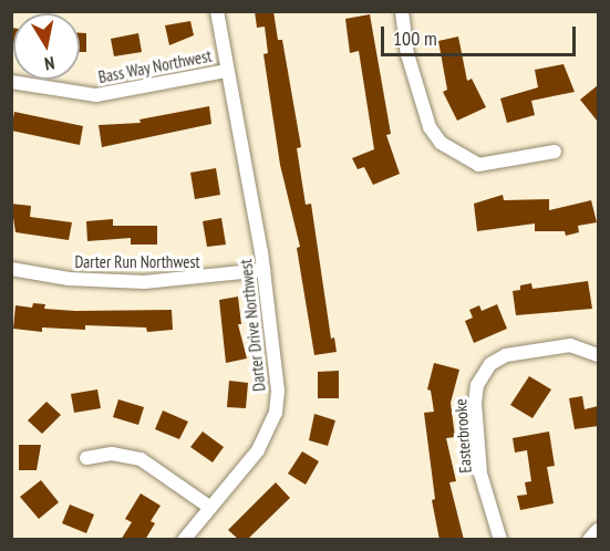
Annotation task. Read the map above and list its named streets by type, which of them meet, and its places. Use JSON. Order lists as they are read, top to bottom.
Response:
{
  "streets": {
    "street": [
      "Bass Way Northwest",
      "Darter Run Northwest",
      "Darter Drive Northwest",
      "Easterbrooke"
    ]
  },
  "crossings": [
    ["Bass Way Northwest", "Darter Drive Northwest"],
    ["Darter Run Northwest", "Darter Drive Northwest"]
  ],
  "scale_bar": "100 m",
  "north": "bottom"
}
